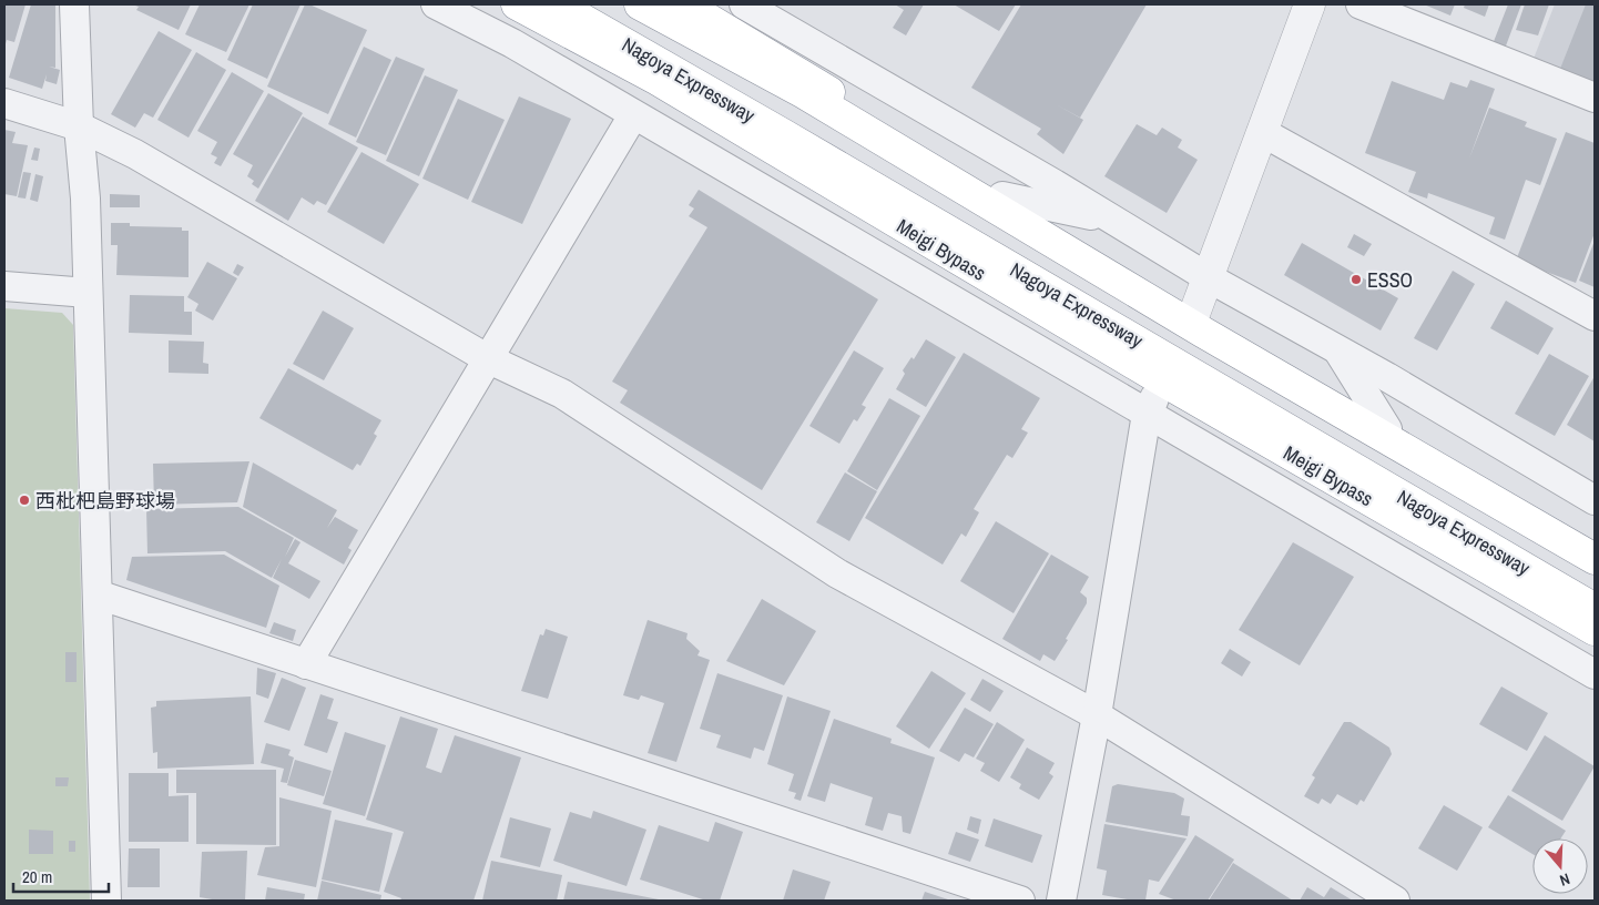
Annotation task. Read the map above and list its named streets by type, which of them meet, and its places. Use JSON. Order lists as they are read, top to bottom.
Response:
{
  "streets": {
    "highway": ["Nagoya Expressway", "Meigi Bypass"]
  },
  "places": ["ESSO", "西枇杷島野球場"],
  "scale_bar": "20 m",
  "north": "bottom"
}
